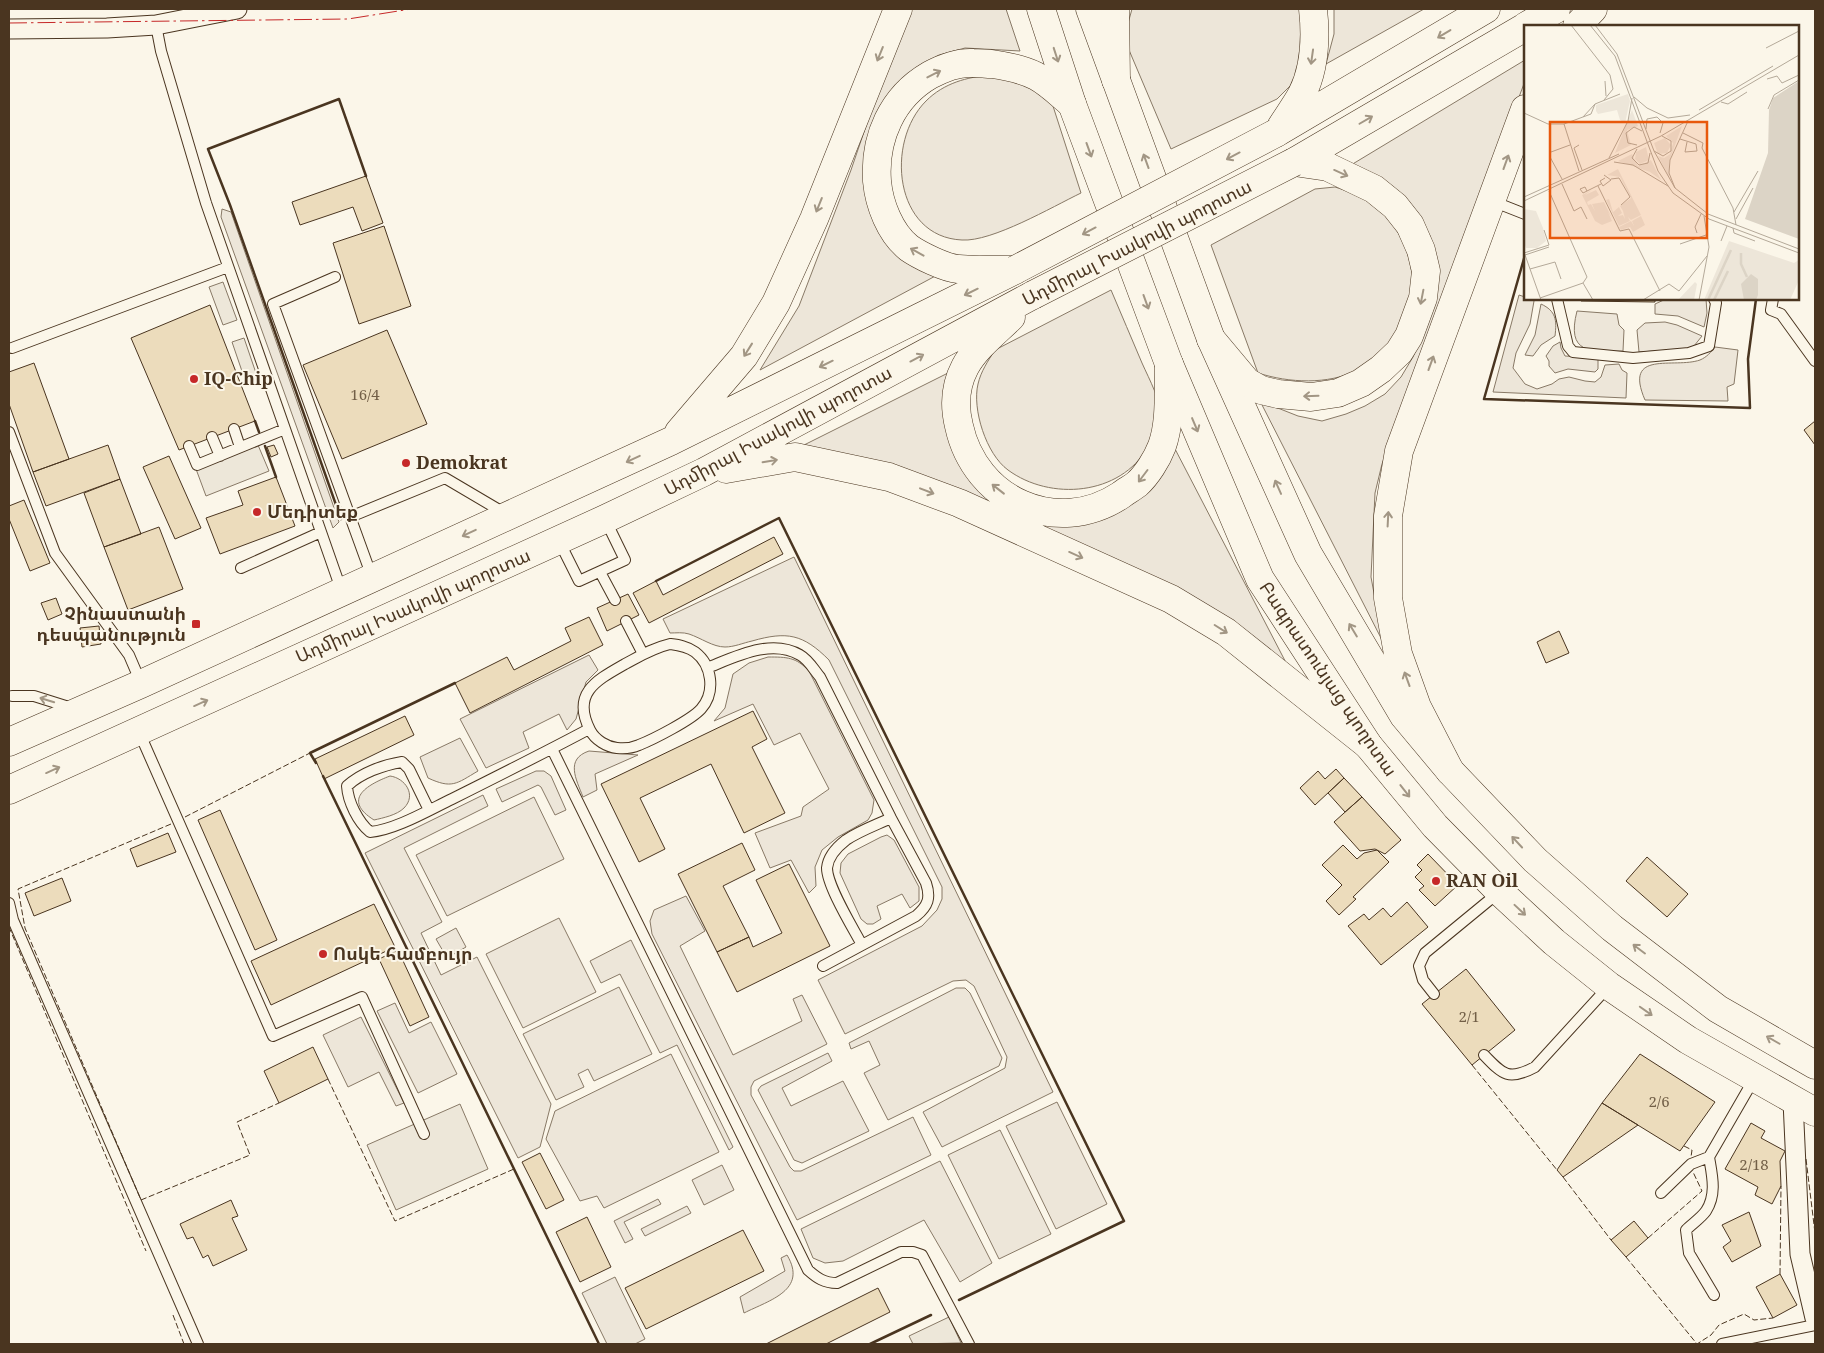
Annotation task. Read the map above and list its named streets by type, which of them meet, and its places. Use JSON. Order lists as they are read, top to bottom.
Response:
{
  "streets": {
    "main road": ["Ադմիրալ Իսակովի պողոտա", "Բագրատունյաց պողոտա"]
  },
  "places": {
    "other": [
      "IQ-Chip",
      "Demokrat",
      "Մեդիտեք",
      "RAN Oil",
      "Ոսկե համբույր"
    ],
    "transit": ["Չինաստանի դեսպանություն"]
  },
  "house_numbers": [
    "16/4",
    "2/1",
    "2/6",
    "2/18"
  ]
}
